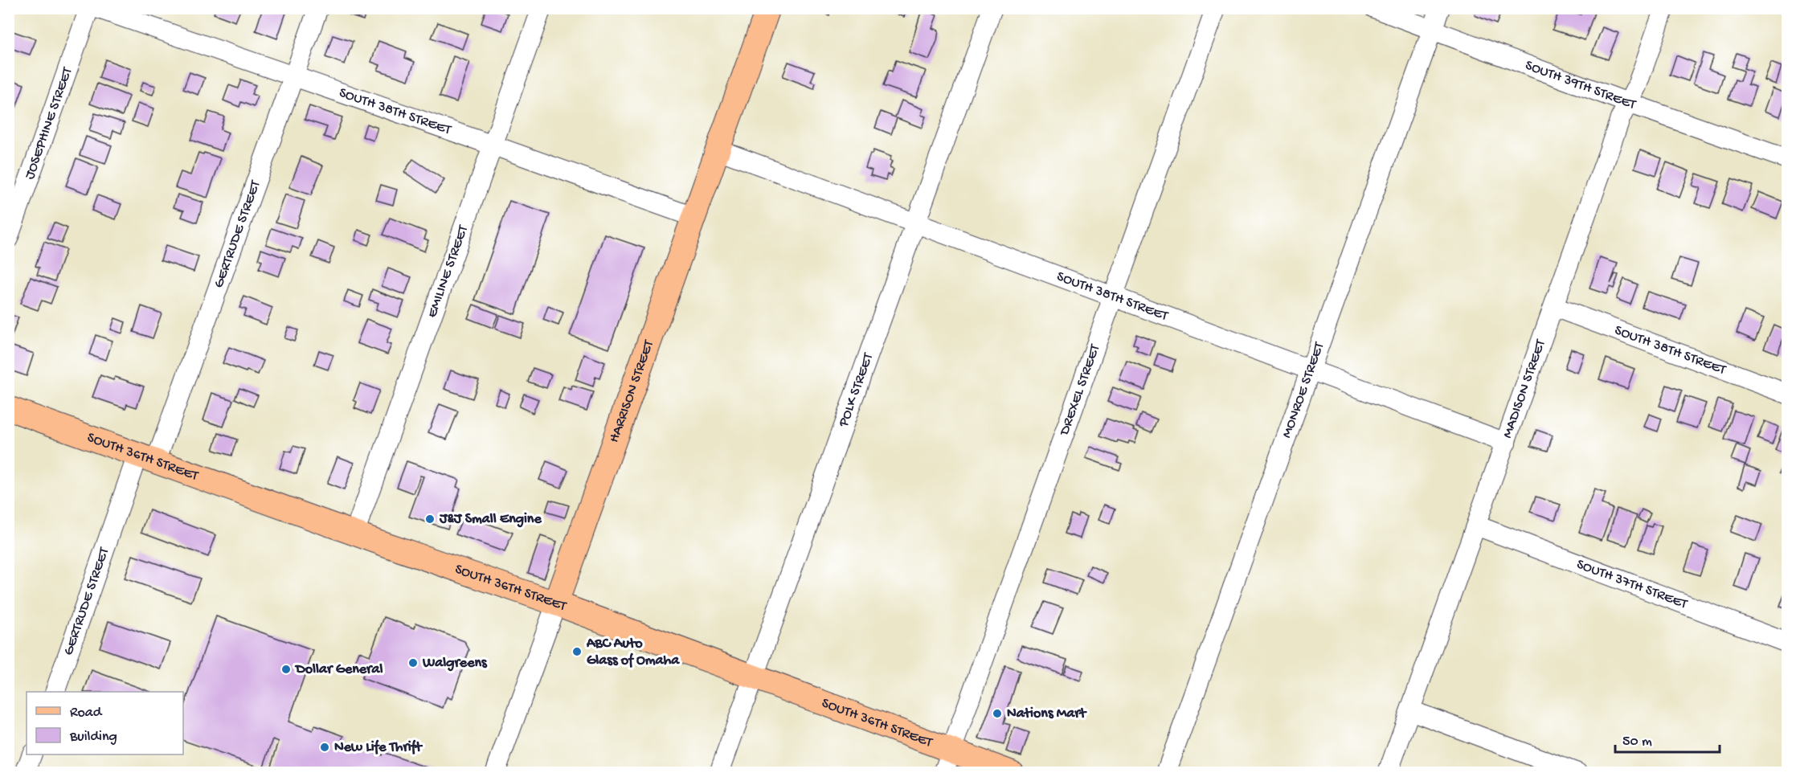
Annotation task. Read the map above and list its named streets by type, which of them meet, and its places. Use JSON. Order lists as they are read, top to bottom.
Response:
{
  "streets": {
    "main road": ["HARRISON STREET", "SOUTH 36TH STREET"],
    "street": [
      "SOUTH 39TH STREET",
      "SOUTH 38TH STREET",
      "JOSEPHINE STREET",
      "GERTRUDE STREET",
      "EMILINE STREET",
      "MADISON STREET",
      "POLK STREET",
      "DREXEL STREET",
      "MONROE STREET",
      "SOUTH 37TH STREET"
    ]
  },
  "crossings": [
    ["SOUTH 39TH STREET", "MADISON STREET"],
    ["SOUTH 39TH STREET", "MONROE STREET"],
    ["SOUTH 38TH STREET", "GERTRUDE STREET"],
    ["SOUTH 38TH STREET", "EMILINE STREET"],
    ["SOUTH 38TH STREET", "MADISON STREET"],
    ["SOUTH 38TH STREET", "HARRISON STREET"],
    ["SOUTH 38TH STREET", "POLK STREET"],
    ["SOUTH 38TH STREET", "DREXEL STREET"],
    ["SOUTH 38TH STREET", "MONROE STREET"],
    ["GERTRUDE STREET", "SOUTH 36TH STREET"],
    ["EMILINE STREET", "SOUTH 36TH STREET"],
    ["MADISON STREET", "SOUTH 37TH STREET"],
    ["HARRISON STREET", "SOUTH 36TH STREET"],
    ["POLK STREET", "SOUTH 36TH STREET"],
    ["DREXEL STREET", "SOUTH 36TH STREET"]
  ],
  "places": [
    "J&J Small Engine",
    "ABC Auto Glass of Omaha",
    "Walgreens",
    "Dollar General",
    "Nations Mart",
    "New Life Thrift"
  ],
  "legend": ["Road", "Building"],
  "scale_bar": "50 m"
}
